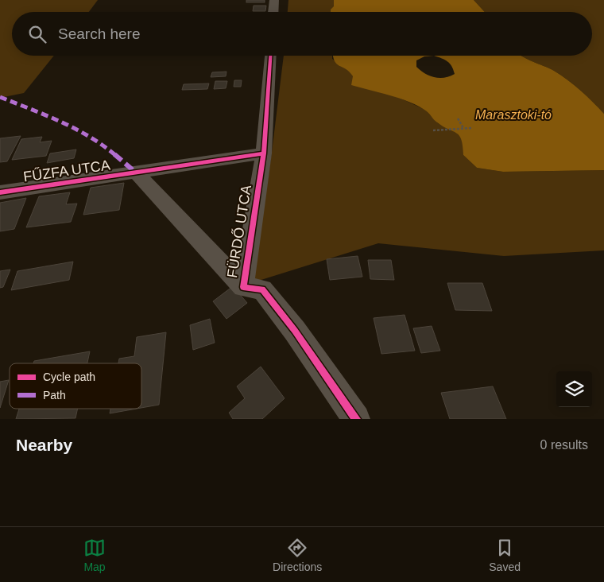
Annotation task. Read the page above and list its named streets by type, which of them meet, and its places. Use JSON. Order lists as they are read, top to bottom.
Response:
{
  "streets": {
    "street": ["FŰZFA UTCA", "FÜRDŐ UTCA"]
  },
  "crossings": [
    ["FŰZFA UTCA", "FÜRDŐ UTCA"]
  ],
  "water": ["Marasztoki-tó"],
  "legend": ["Cycle path", "Path"],
  "page": {
    "search": "Search here",
    "heading": ["Nearby", "0 results"],
    "nav": ["Map", "Directions", "Saved"]
  }
}
